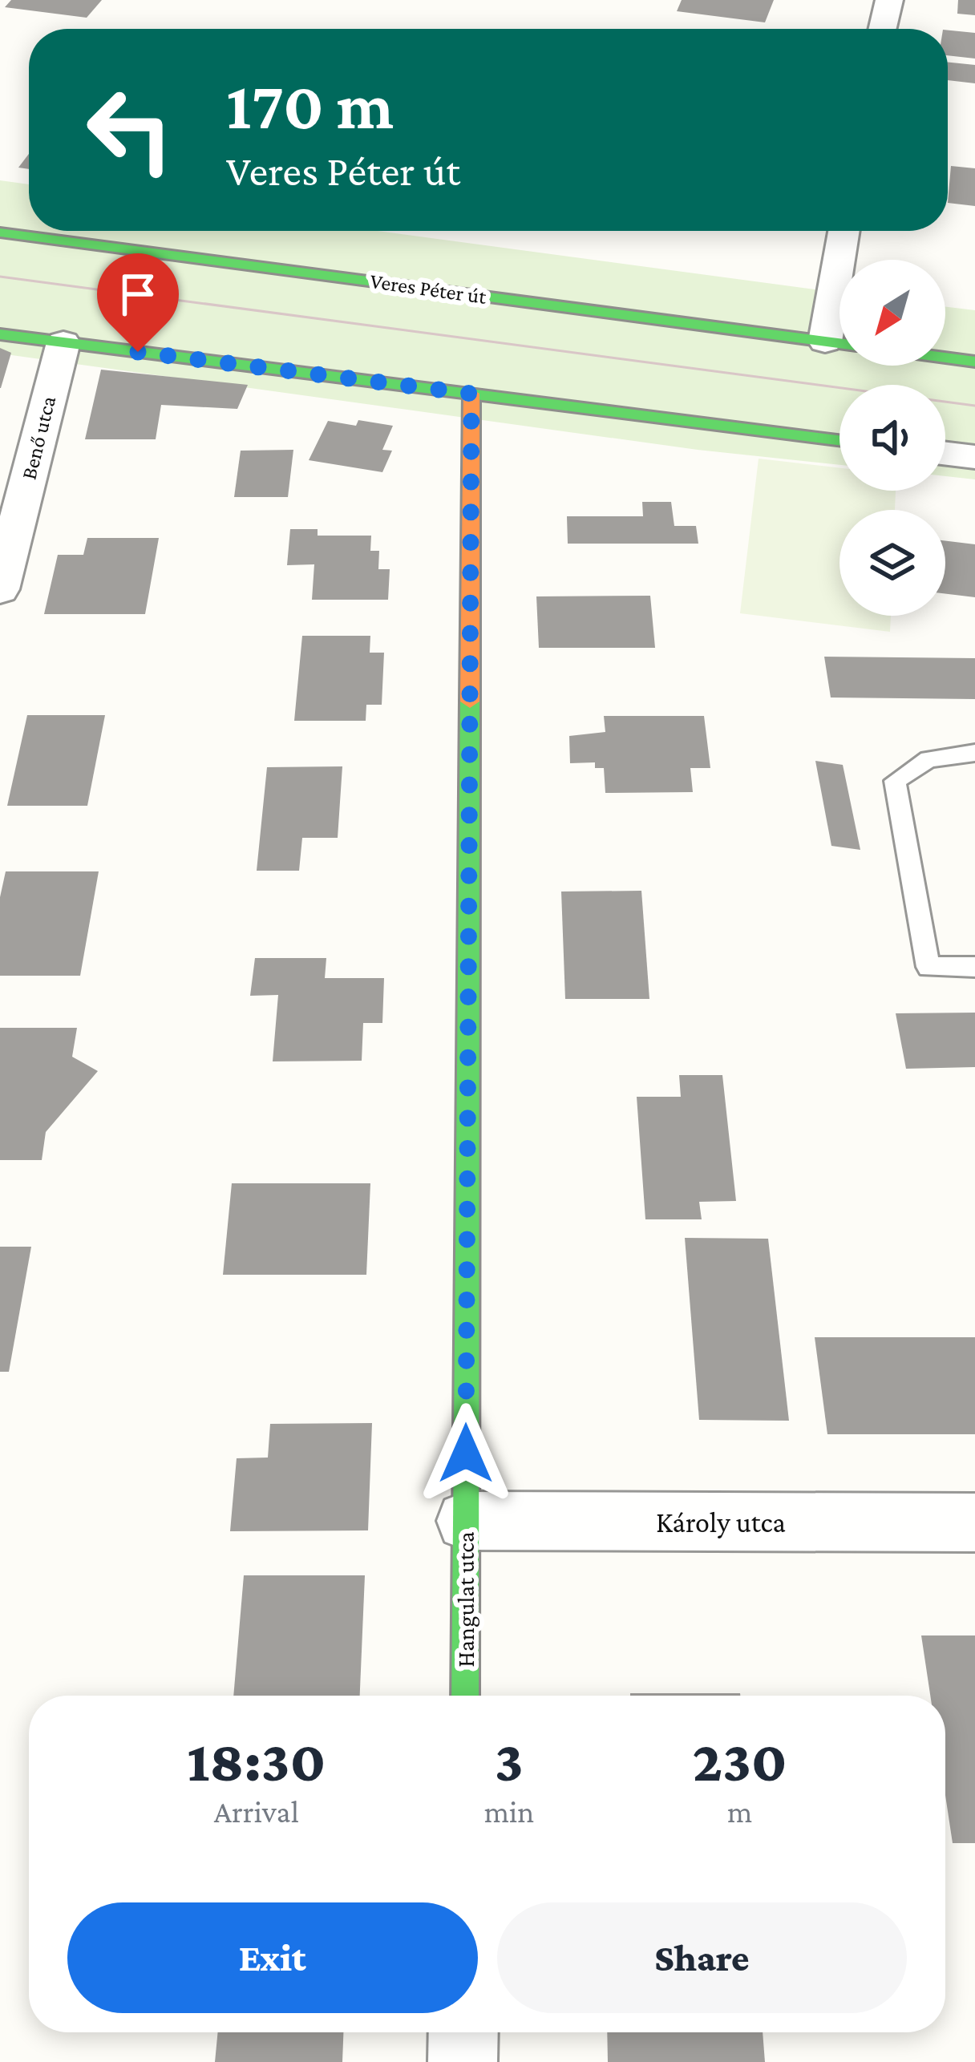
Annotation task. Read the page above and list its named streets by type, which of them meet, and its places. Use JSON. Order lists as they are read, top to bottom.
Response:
{
  "streets": {
    "street": [
      "Veres Péter út",
      "Benő utca",
      "Károly utca",
      "Hangulat utca"
    ]
  },
  "crossings": [
    ["Károly utca", "Hangulat utca"]
  ],
  "north": "bottom left",
  "page": {
    "turn": ["170 m", "Veres Péter út"],
    "eta": [
      "18:30",
      "Arrival",
      "3",
      "min",
      "230",
      "m"
    ],
    "buttons": ["Exit", "Share"]
  }
}
